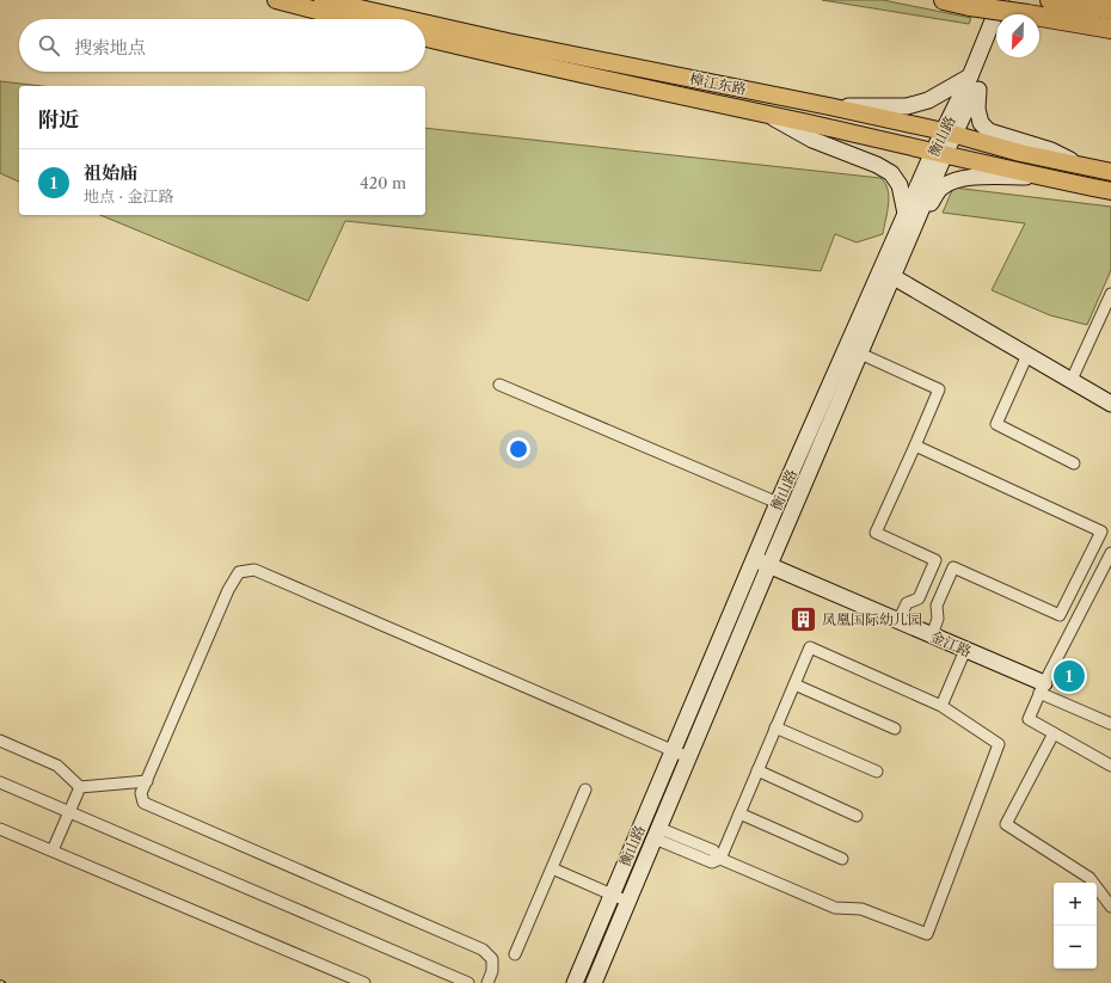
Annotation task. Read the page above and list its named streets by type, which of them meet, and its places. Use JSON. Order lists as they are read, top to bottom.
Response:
{
  "streets": {
    "main road": ["樟江东路"],
    "street": ["衡山路", "金江路"]
  },
  "crossings": [
    ["樟江东路", "衡山路"],
    ["衡山路", "金江路"]
  ],
  "places": {
    "building": ["凤凰国际幼儿园"]
  },
  "north": "bottom left",
  "page": {
    "search": "搜索地点",
    "heading": "附近",
    "list": [
      {
        "mark": "1",
        "name": "祖始庙",
        "note": "地点 · 金江路",
        "value": "420 m"
      }
    ],
    "pins": "1",
    "map_buttons": ["+", "−"]
  }
}
